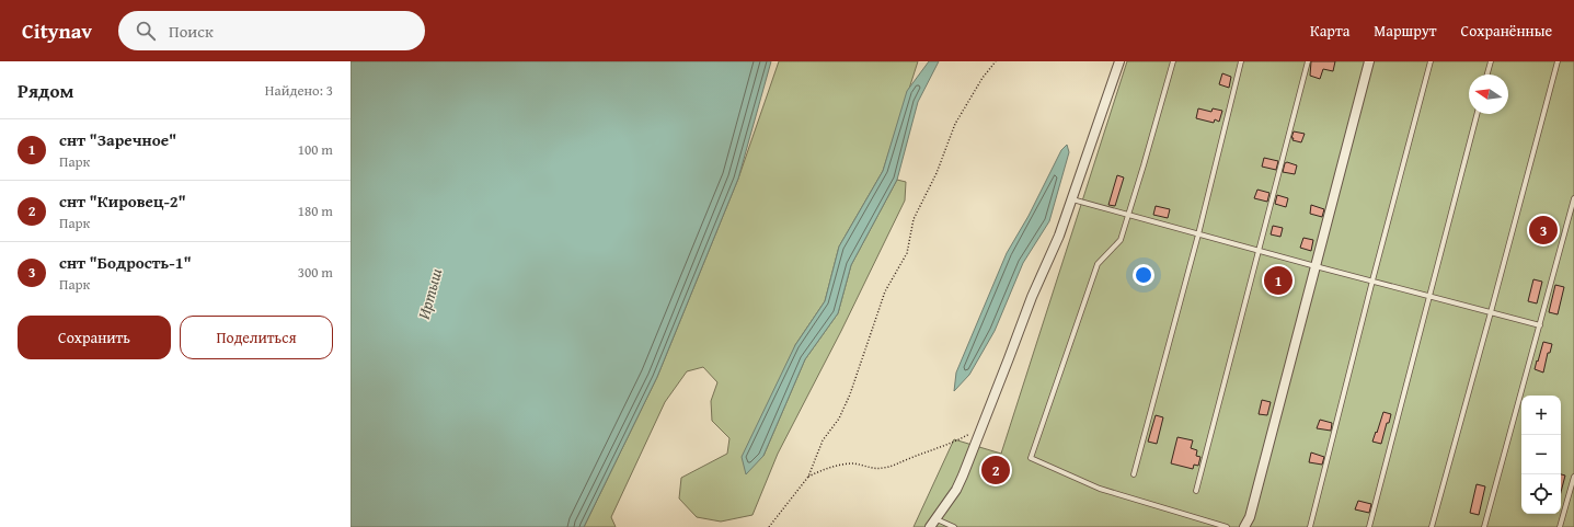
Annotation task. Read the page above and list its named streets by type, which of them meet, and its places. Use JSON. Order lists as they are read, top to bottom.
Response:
{
  "water": ["Иртыш"],
  "north": "left",
  "page": {
    "header": "Citynav",
    "search": "Поиск",
    "nav": ["Карта", "Маршрут", "Сохранённые"],
    "heading": ["Рядом", "Найдено: 3"],
    "list": [
      {
        "mark": "1",
        "name": "снт \"Заречное\"",
        "note": "Парк",
        "value": "100 m"
      },
      {
        "mark": "2",
        "name": "снт \"Кировец-2\"",
        "note": "Парк",
        "value": "180 m"
      },
      {
        "mark": "3",
        "name": "снт \"Бодрость-1\"",
        "note": "Парк",
        "value": "300 m"
      }
    ],
    "pins": ["3", "1", "2"],
    "buttons": ["Сохранить", "Поделиться"],
    "map_buttons": ["+", "−"]
  }
}
